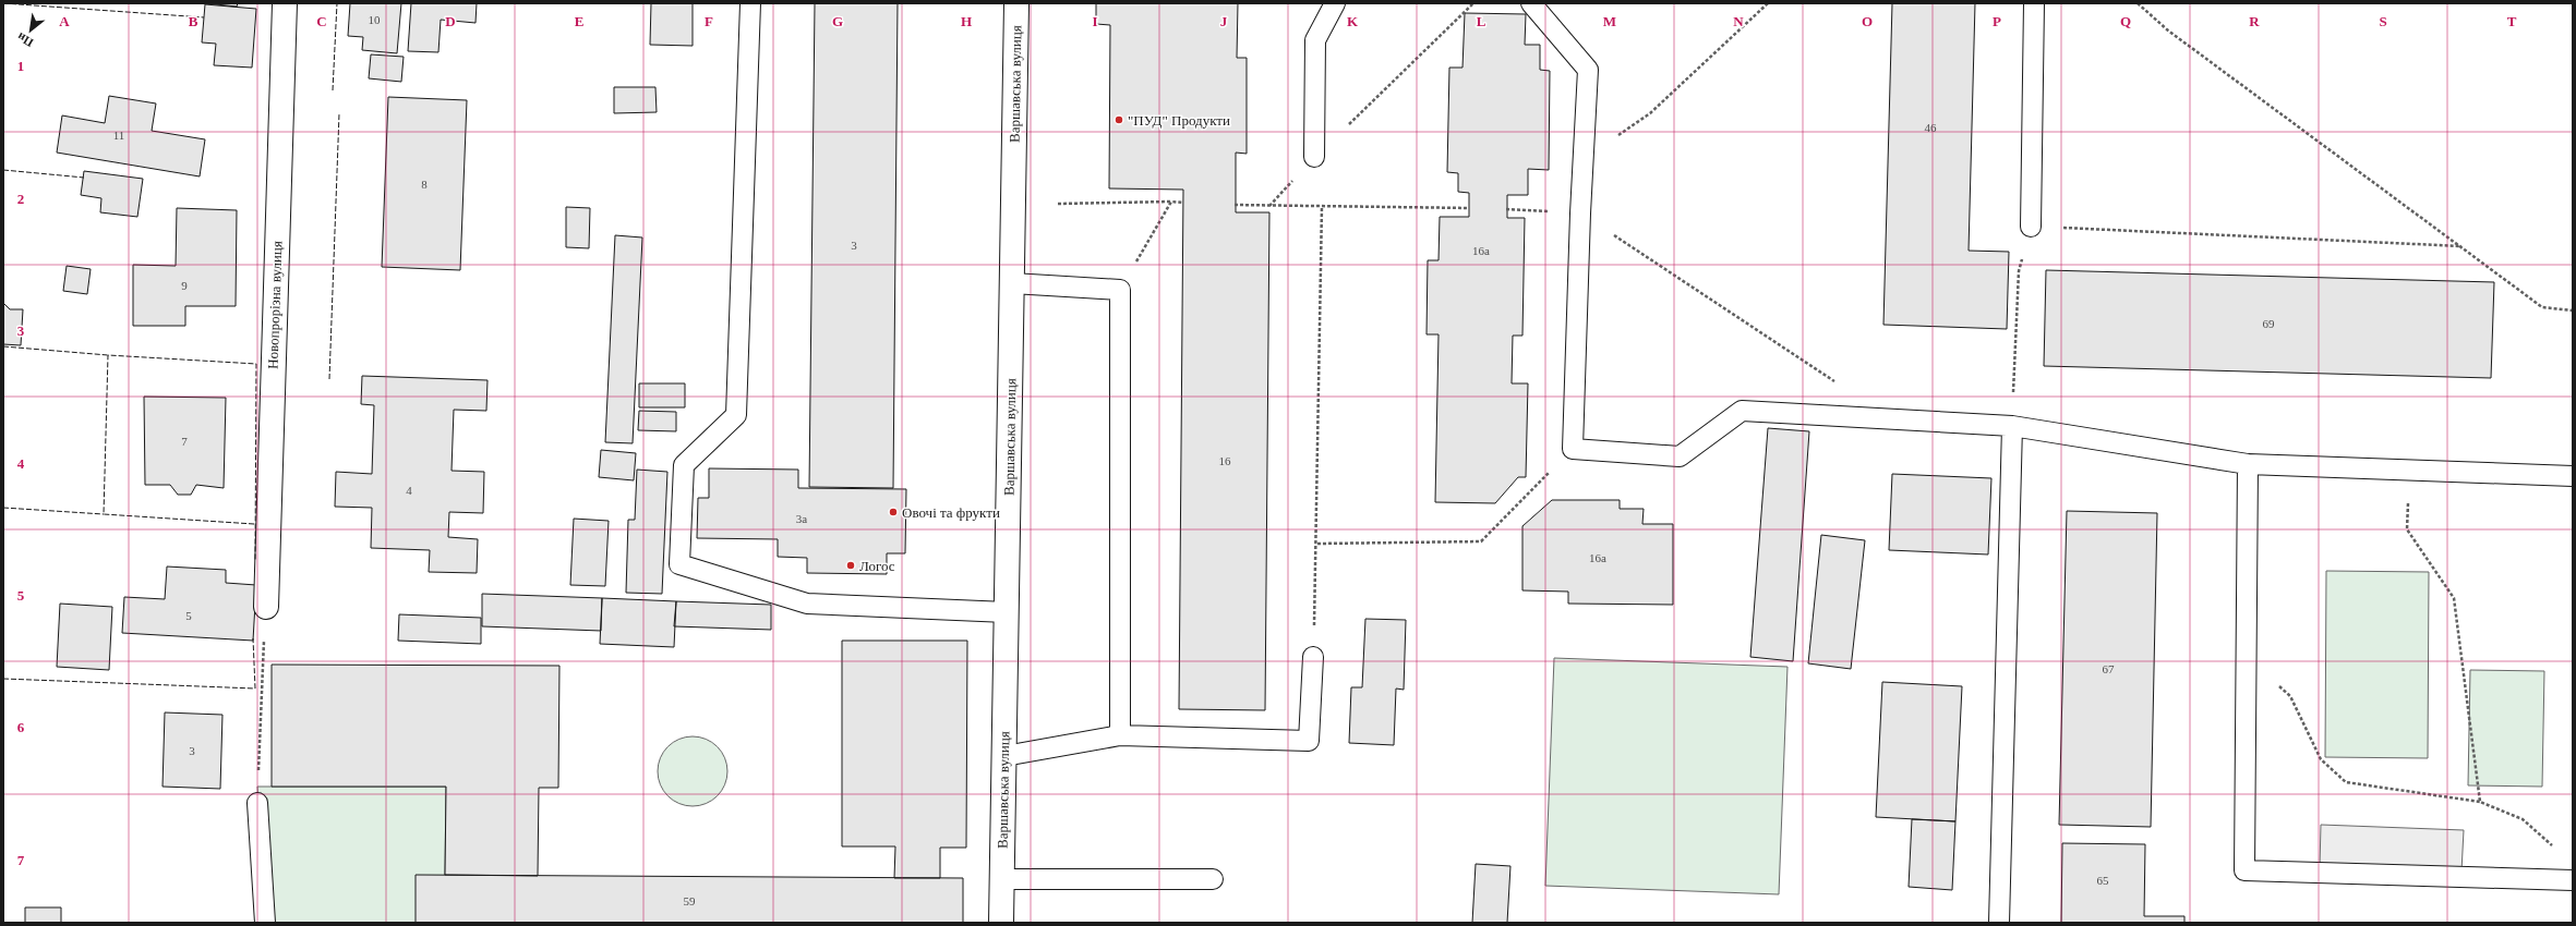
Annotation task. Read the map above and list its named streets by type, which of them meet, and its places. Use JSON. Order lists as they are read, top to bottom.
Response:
{
  "streets": {
    "street": ["Варшавська вулиця", "Новопрорізна вулиця"]
  },
  "places": ["\"ПУД\" Продукти", "Овочі та фрукти", "Логос"],
  "house_numbers": [
    "10",
    "46",
    "11",
    "8",
    "3",
    "16а",
    "9",
    "69",
    "7",
    "16",
    "4",
    "3а",
    "16а",
    "5",
    "67",
    "3",
    "65",
    "59"
  ],
  "north": "bottom left",
  "grid": {
    "columns": [
      "A",
      "B",
      "C",
      "D",
      "E",
      "F",
      "G",
      "H",
      "I",
      "J",
      "K",
      "L",
      "M",
      "N",
      "O",
      "P",
      "Q",
      "R",
      "S",
      "T"
    ],
    "rows": [
      "1",
      "2",
      "3",
      "4",
      "5",
      "6",
      "7"
    ]
  }
}
